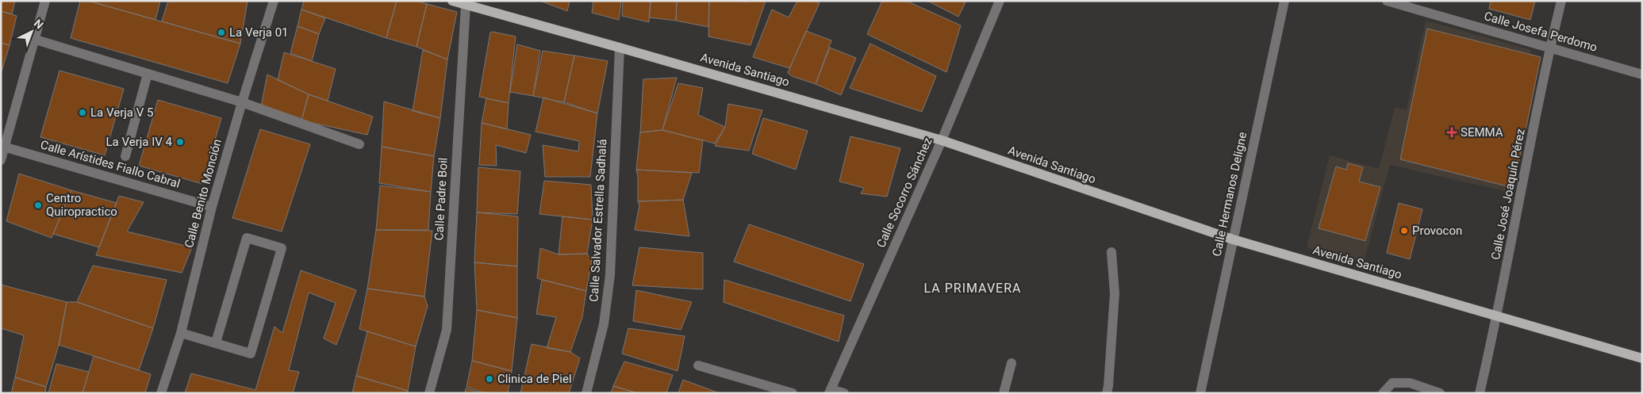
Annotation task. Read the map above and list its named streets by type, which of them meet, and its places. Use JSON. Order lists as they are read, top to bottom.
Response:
{
  "streets": {
    "main road": ["Avenida Santiago"],
    "street": [
      "Calle Josefa Perdomo",
      "Calle Arístides Fiallo Cabral",
      "Calle Socorro Sánchez",
      "Calle Benito Monción",
      "Calle Hermanos Deligne",
      "Calle José Joaquín Pérez",
      "Calle Padre Boil",
      "Calle Salvador Estrella Sadhalá"
    ]
  },
  "crossings": [
    ["Calle Josefa Perdomo", "Calle José Joaquín Pérez"],
    ["Avenida Santiago", "Calle Socorro Sánchez"],
    ["Avenida Santiago", "Calle Hermanos Deligne"],
    ["Avenida Santiago", "Calle José Joaquín Pérez"],
    ["Avenida Santiago", "Calle Padre Boil"],
    ["Avenida Santiago", "Calle Salvador Estrella Sadhalá"],
    ["Calle Arístides Fiallo Cabral", "Calle Benito Monción"]
  ],
  "districts": ["LA PRIMAVERA"],
  "places": {
    "other": [
      "La Verja 01",
      "La Verja V 5",
      "La Verja IV 4",
      "Centro Quiropractico",
      "Provocon",
      "Clinica de Piel"
    ],
    "health": ["SEMMA"]
  },
  "north": "top right"
}
